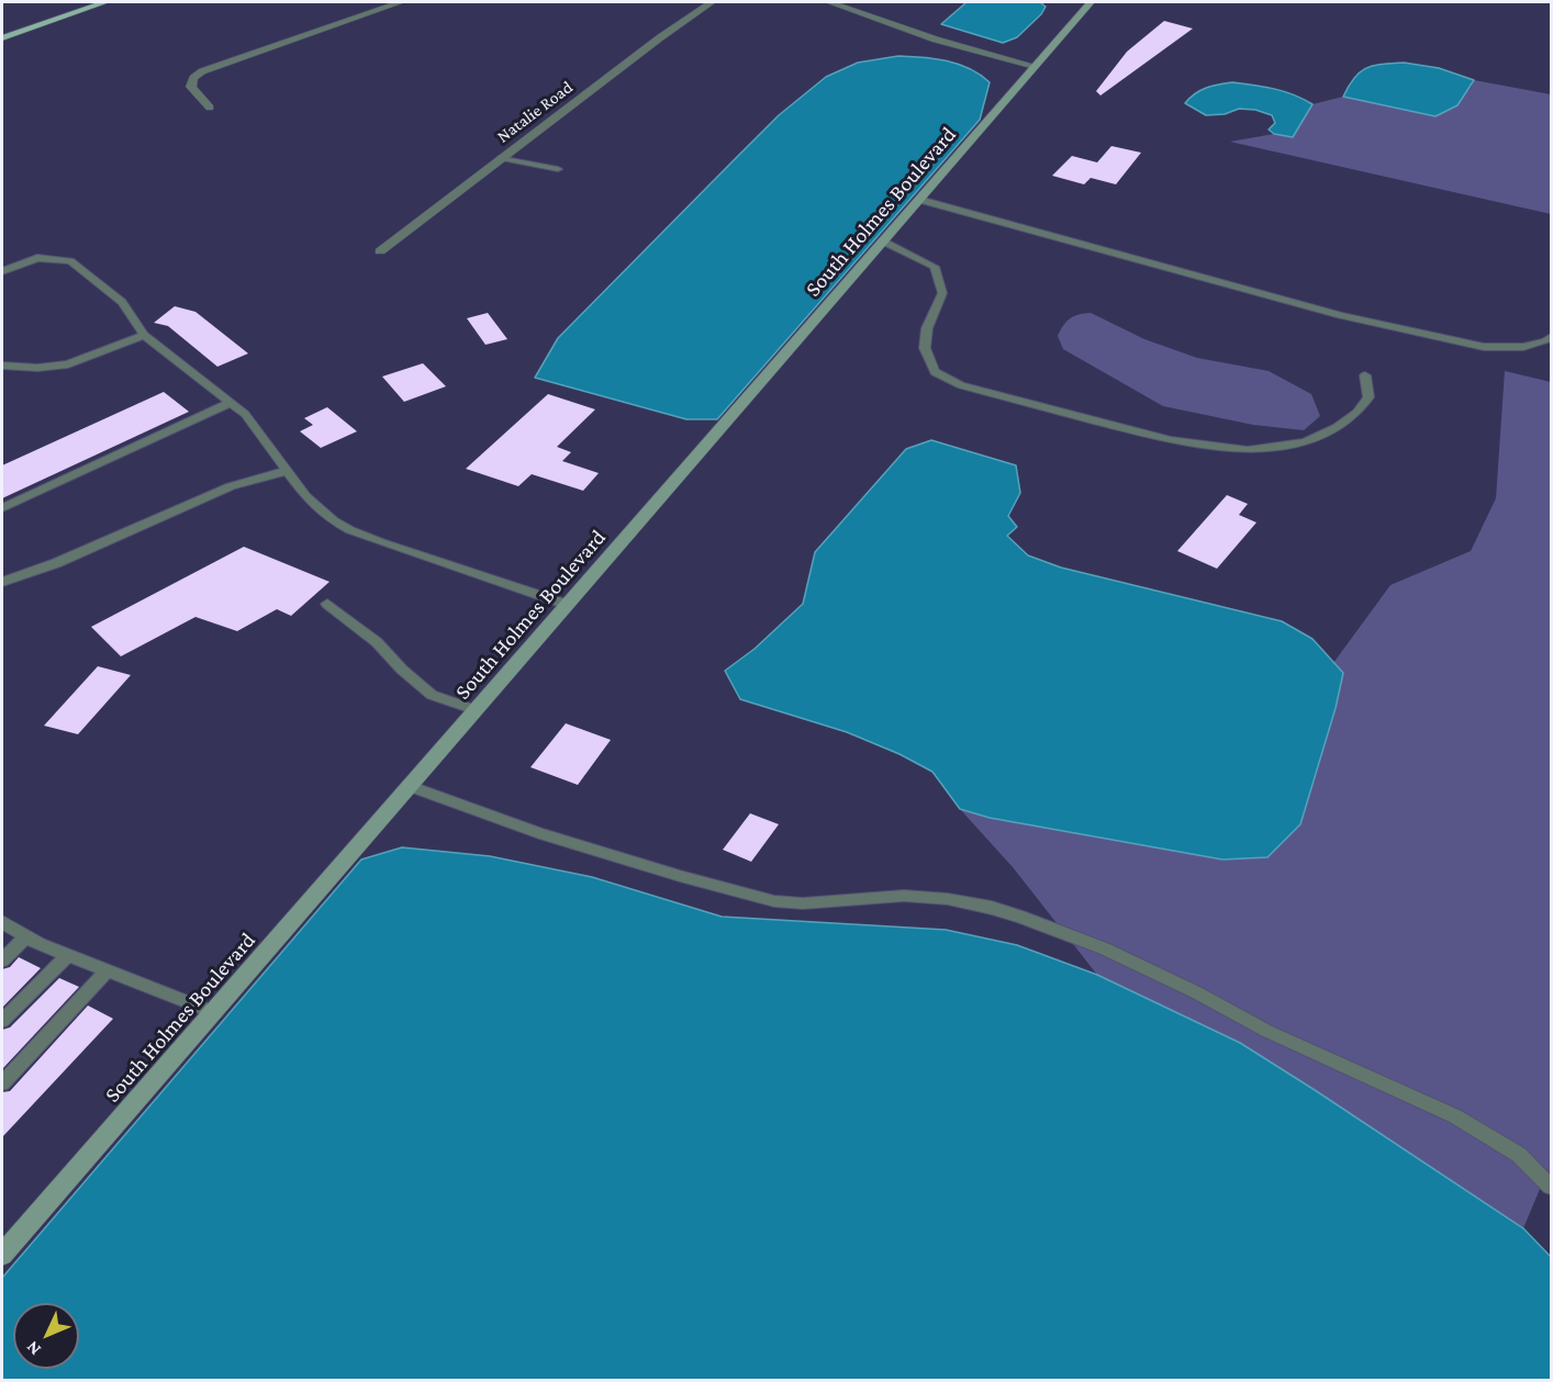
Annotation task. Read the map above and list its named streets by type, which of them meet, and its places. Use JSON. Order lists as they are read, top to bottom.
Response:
{
  "streets": {
    "main road": ["South Holmes Boulevard"],
    "street": ["Natalie Road"]
  },
  "north": "bottom left"
}
